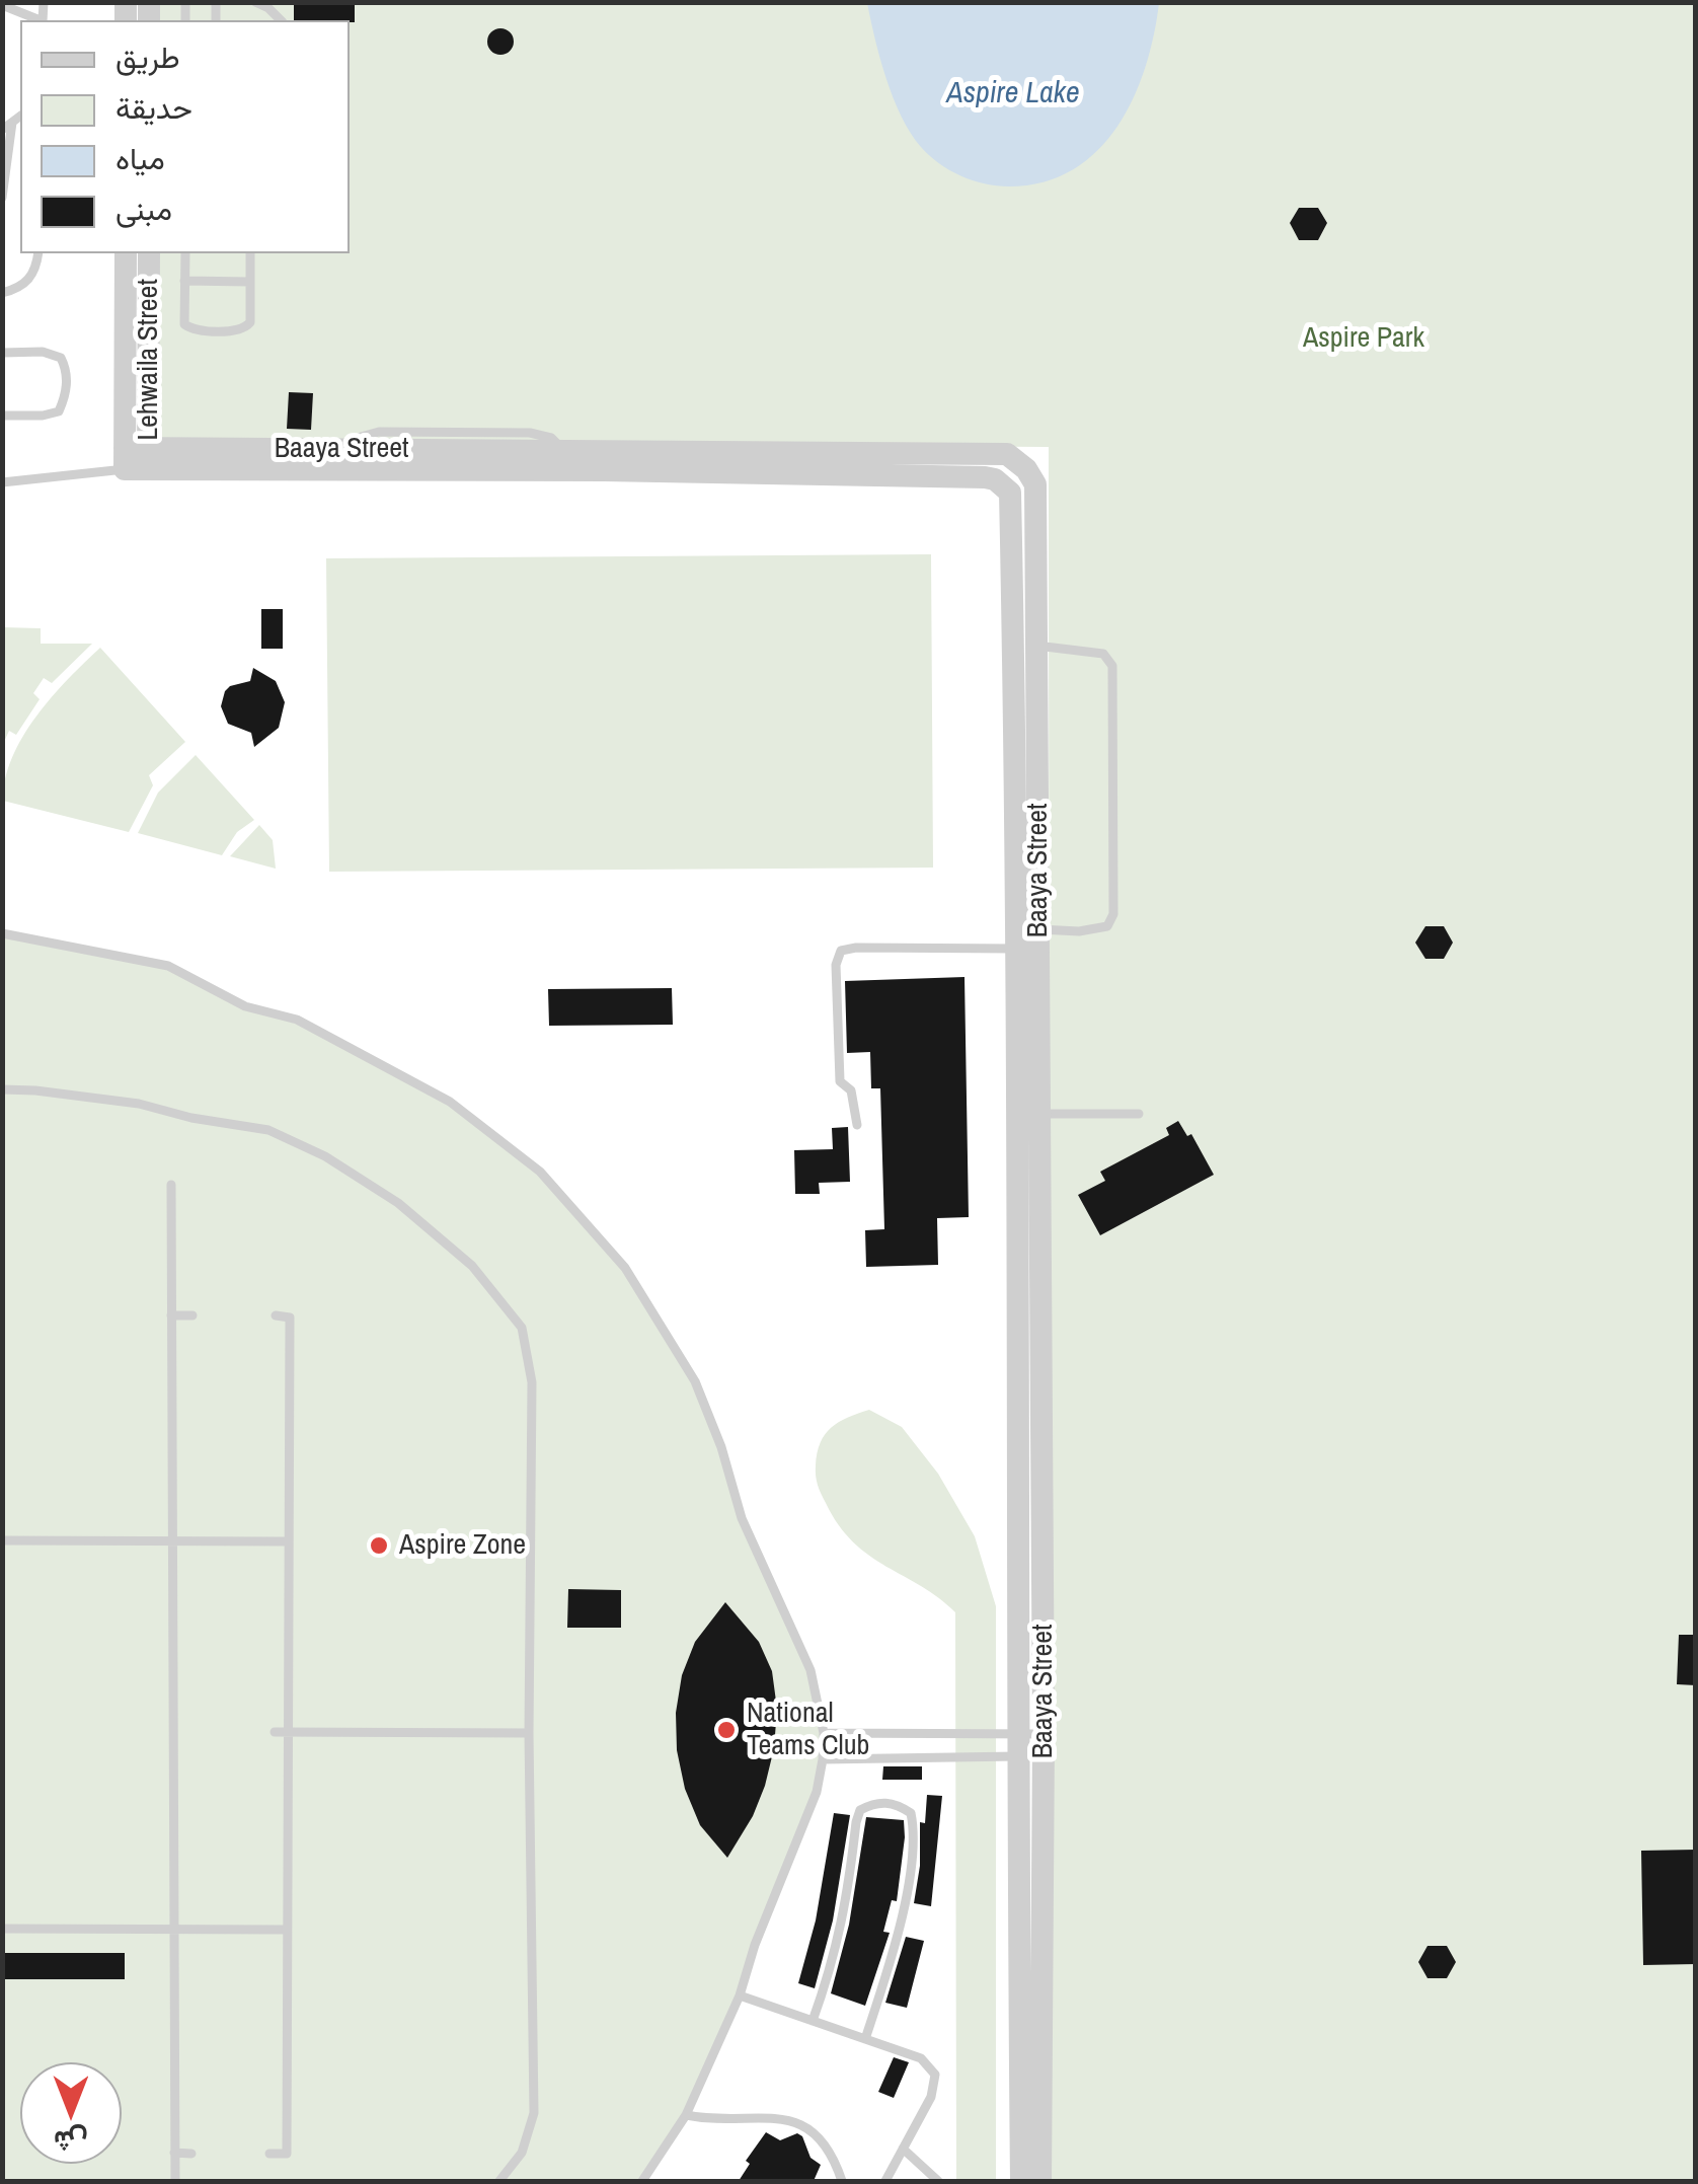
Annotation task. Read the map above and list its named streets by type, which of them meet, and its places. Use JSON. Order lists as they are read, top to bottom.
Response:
{
  "streets": {
    "street": ["Lehwaila Street", "Baaya Street"]
  },
  "crossings": [
    ["Lehwaila Street", "Baaya Street"]
  ],
  "water": ["Aspire Lake"],
  "parks": ["Aspire Park"],
  "places": ["Aspire Zone", "National Teams Club"],
  "legend": [
    "طريق",
    "حديقة",
    "مياه",
    "مبنى"
  ],
  "north": "bottom"
}
